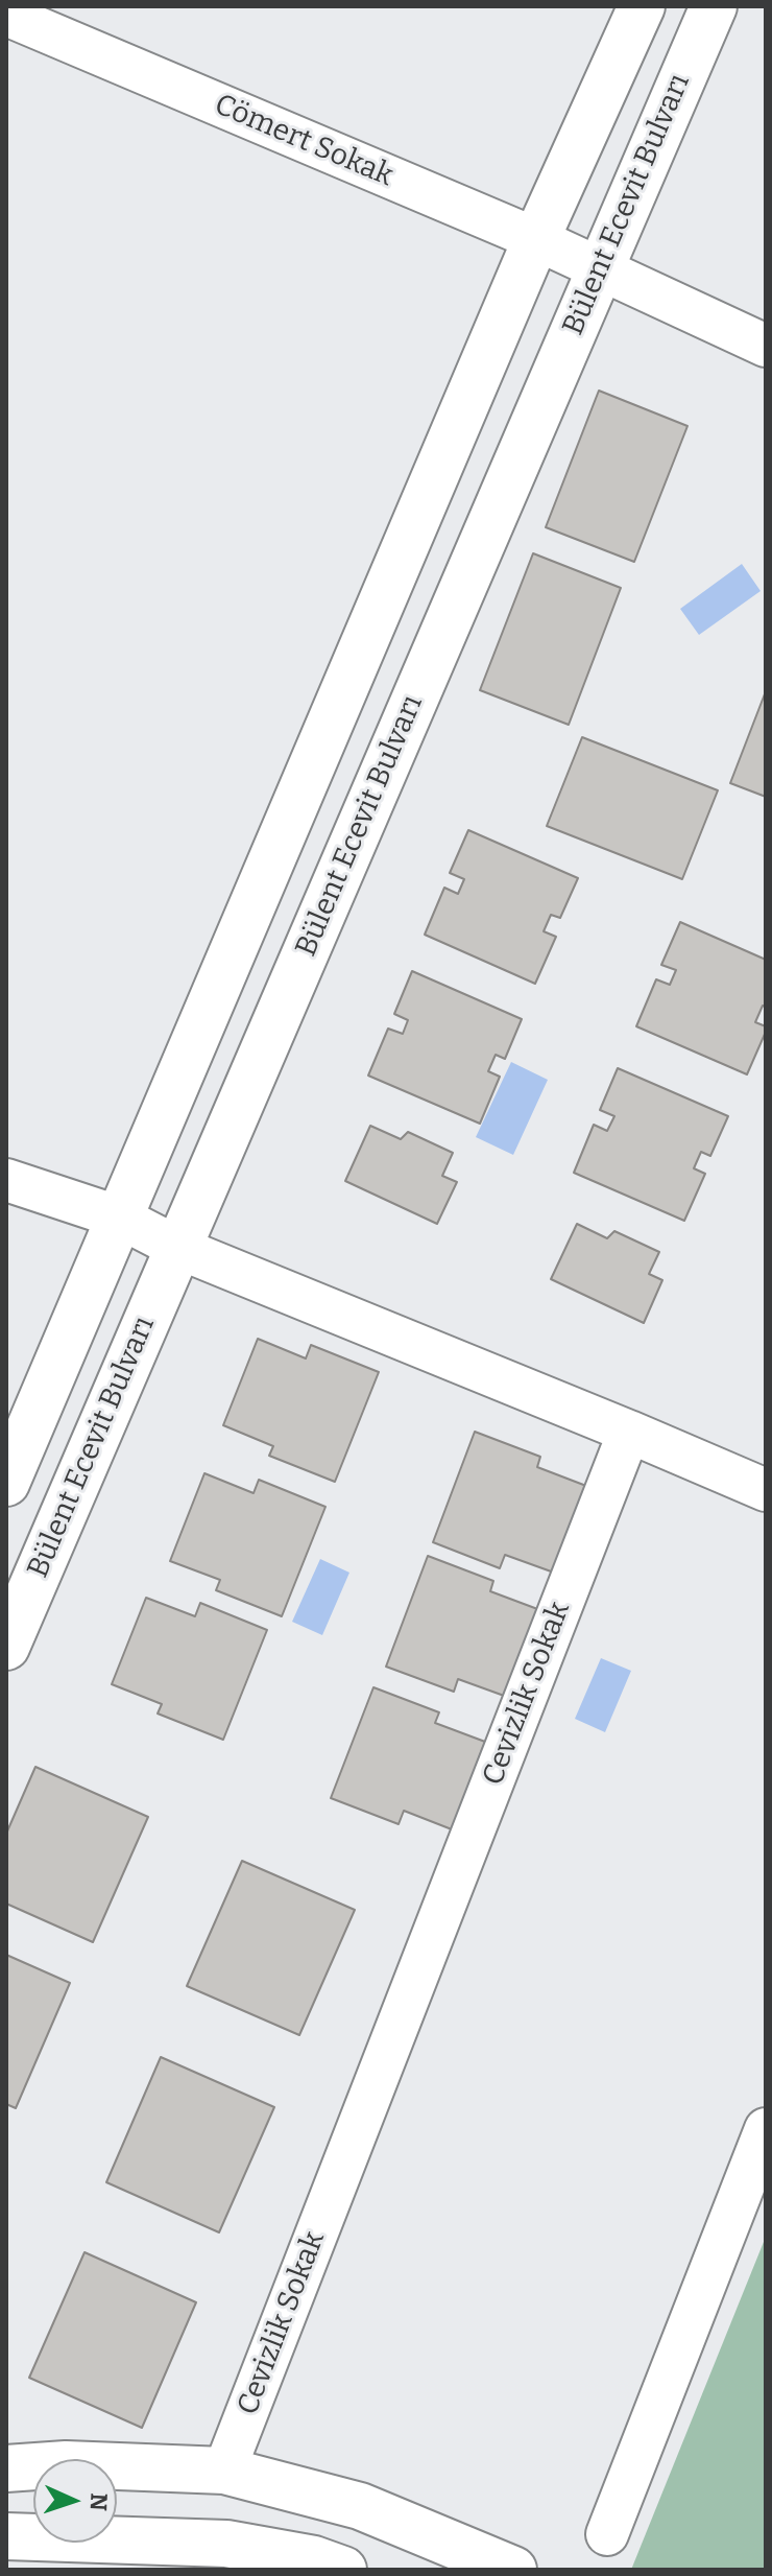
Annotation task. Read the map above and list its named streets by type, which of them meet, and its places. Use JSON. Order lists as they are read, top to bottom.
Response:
{
  "streets": {
    "main road": ["Bülent Ecevit Bulvarı"],
    "street": ["Cömert Sokak", "Cevizlik Sokak"]
  },
  "crossings": [
    ["Cömert Sokak", "Bülent Ecevit Bulvarı"]
  ],
  "north": "right"
}
